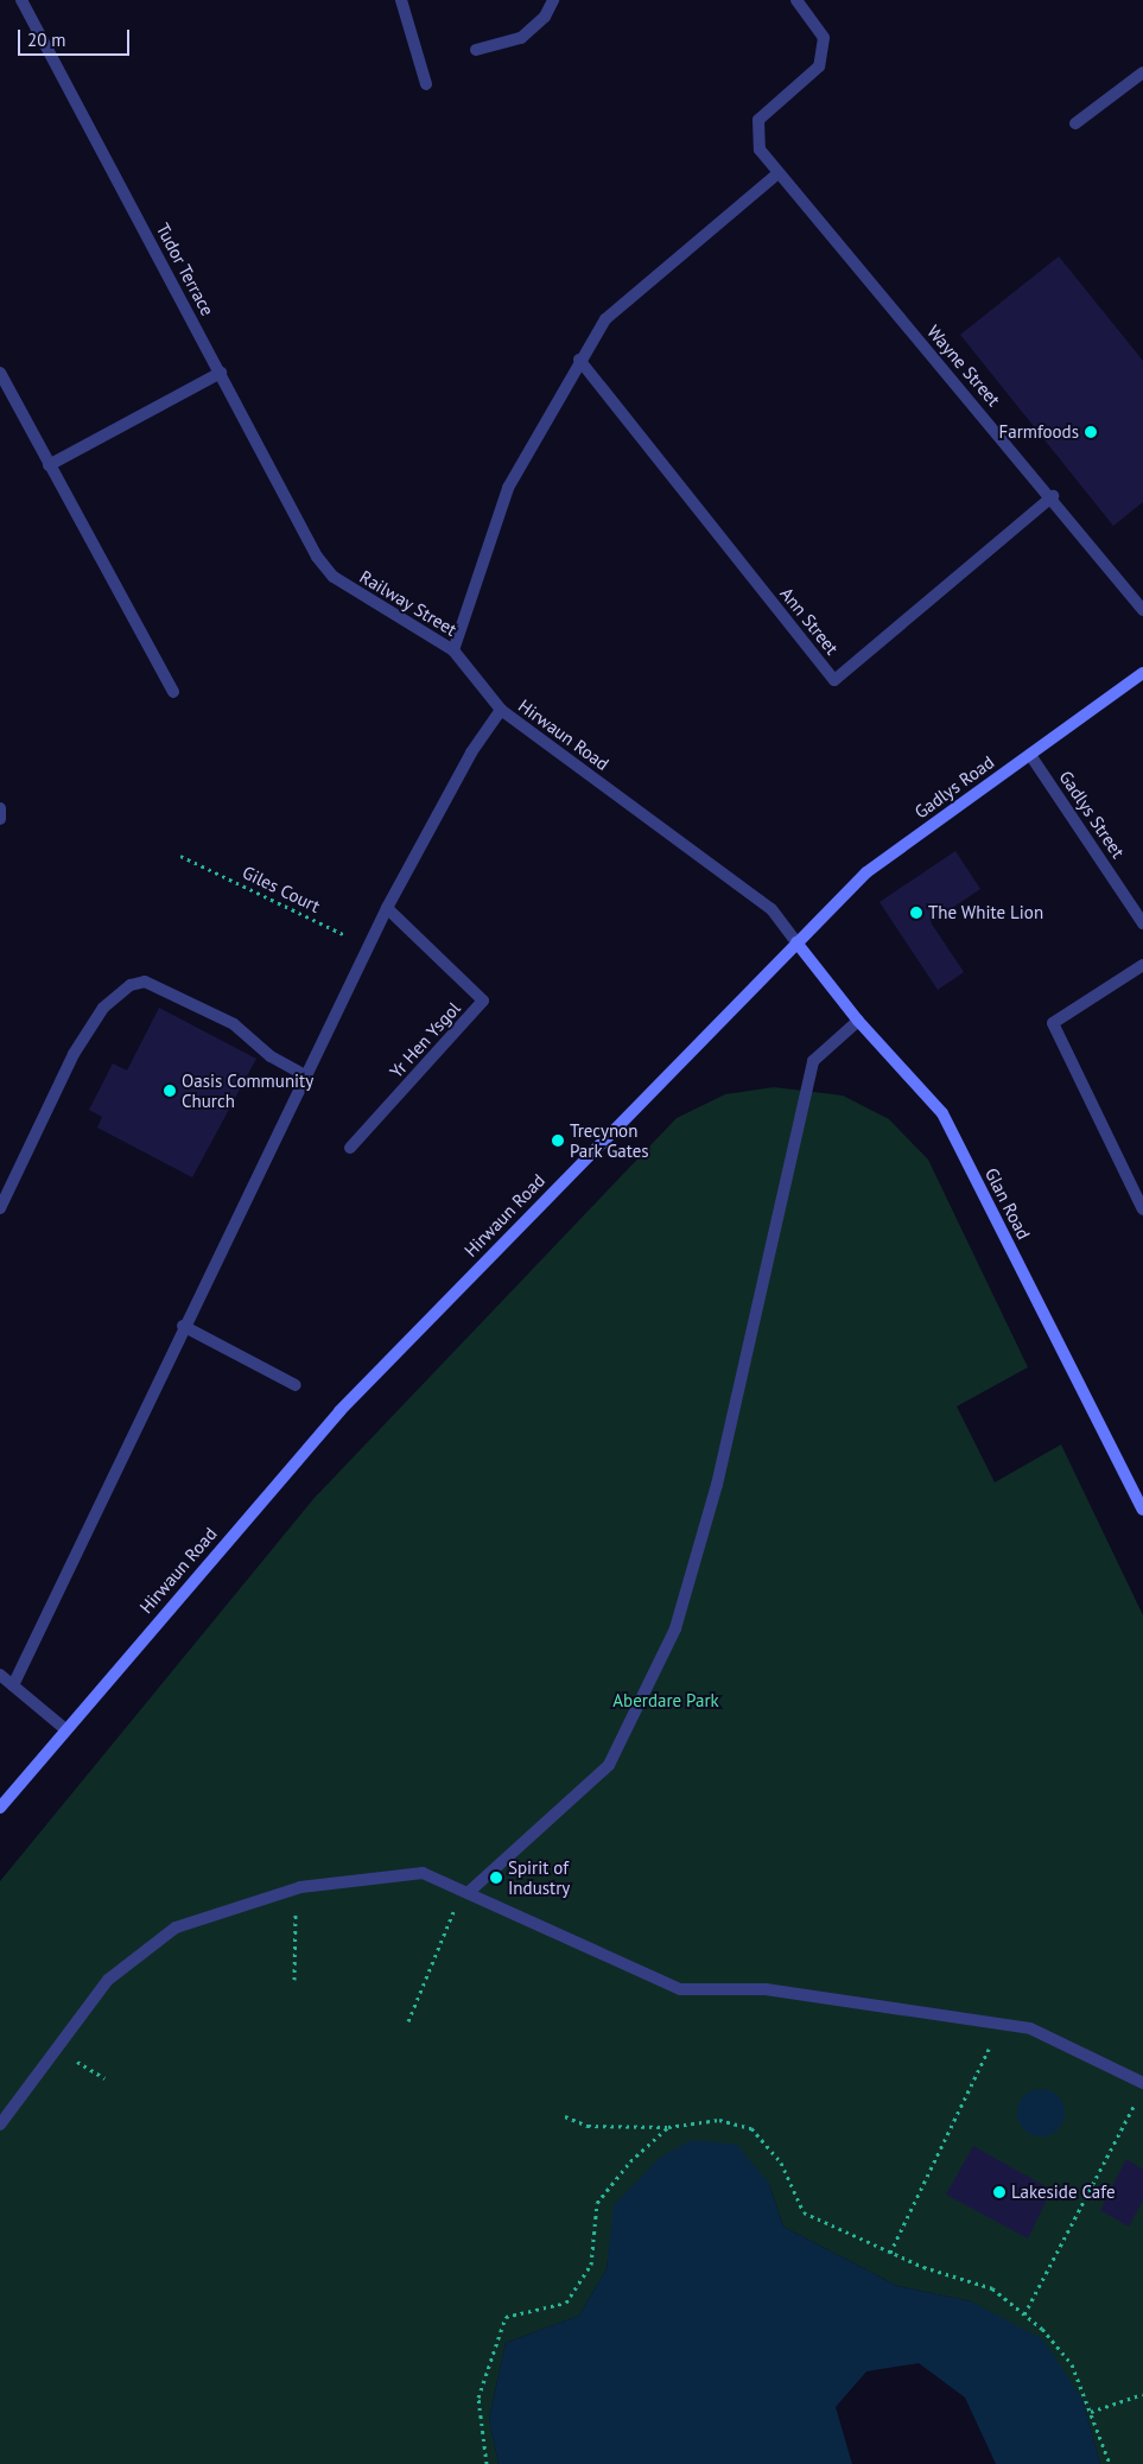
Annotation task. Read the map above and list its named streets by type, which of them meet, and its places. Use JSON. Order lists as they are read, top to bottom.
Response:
{
  "streets": {
    "main road": ["Hirwaun Road", "Gadlys Road", "Glan Road"],
    "street": [
      "Tudor Terrace",
      "Wayne Street",
      "Railway Street",
      "Ann Street",
      "Gadlys Street",
      "Yr Hen Ysgol"
    ],
    "path": ["Giles Court"]
  },
  "crossings": [
    ["Tudor Terrace", "Railway Street"],
    ["Wayne Street", "Ann Street"],
    ["Railway Street", "Hirwaun Road"],
    ["Hirwaun Road", "Gadlys Road"],
    ["Hirwaun Road", "Glan Road"],
    ["Gadlys Road", "Gadlys Street"],
    ["Gadlys Road", "Glan Road"]
  ],
  "parks": ["Aberdare Park"],
  "places": [
    "Farmfoods",
    "The White Lion",
    "Oasis Community Church",
    "Trecynon Park Gates",
    "Spirit of Industry",
    "Lakeside Cafe"
  ],
  "scale_bar": "20 m"
}
